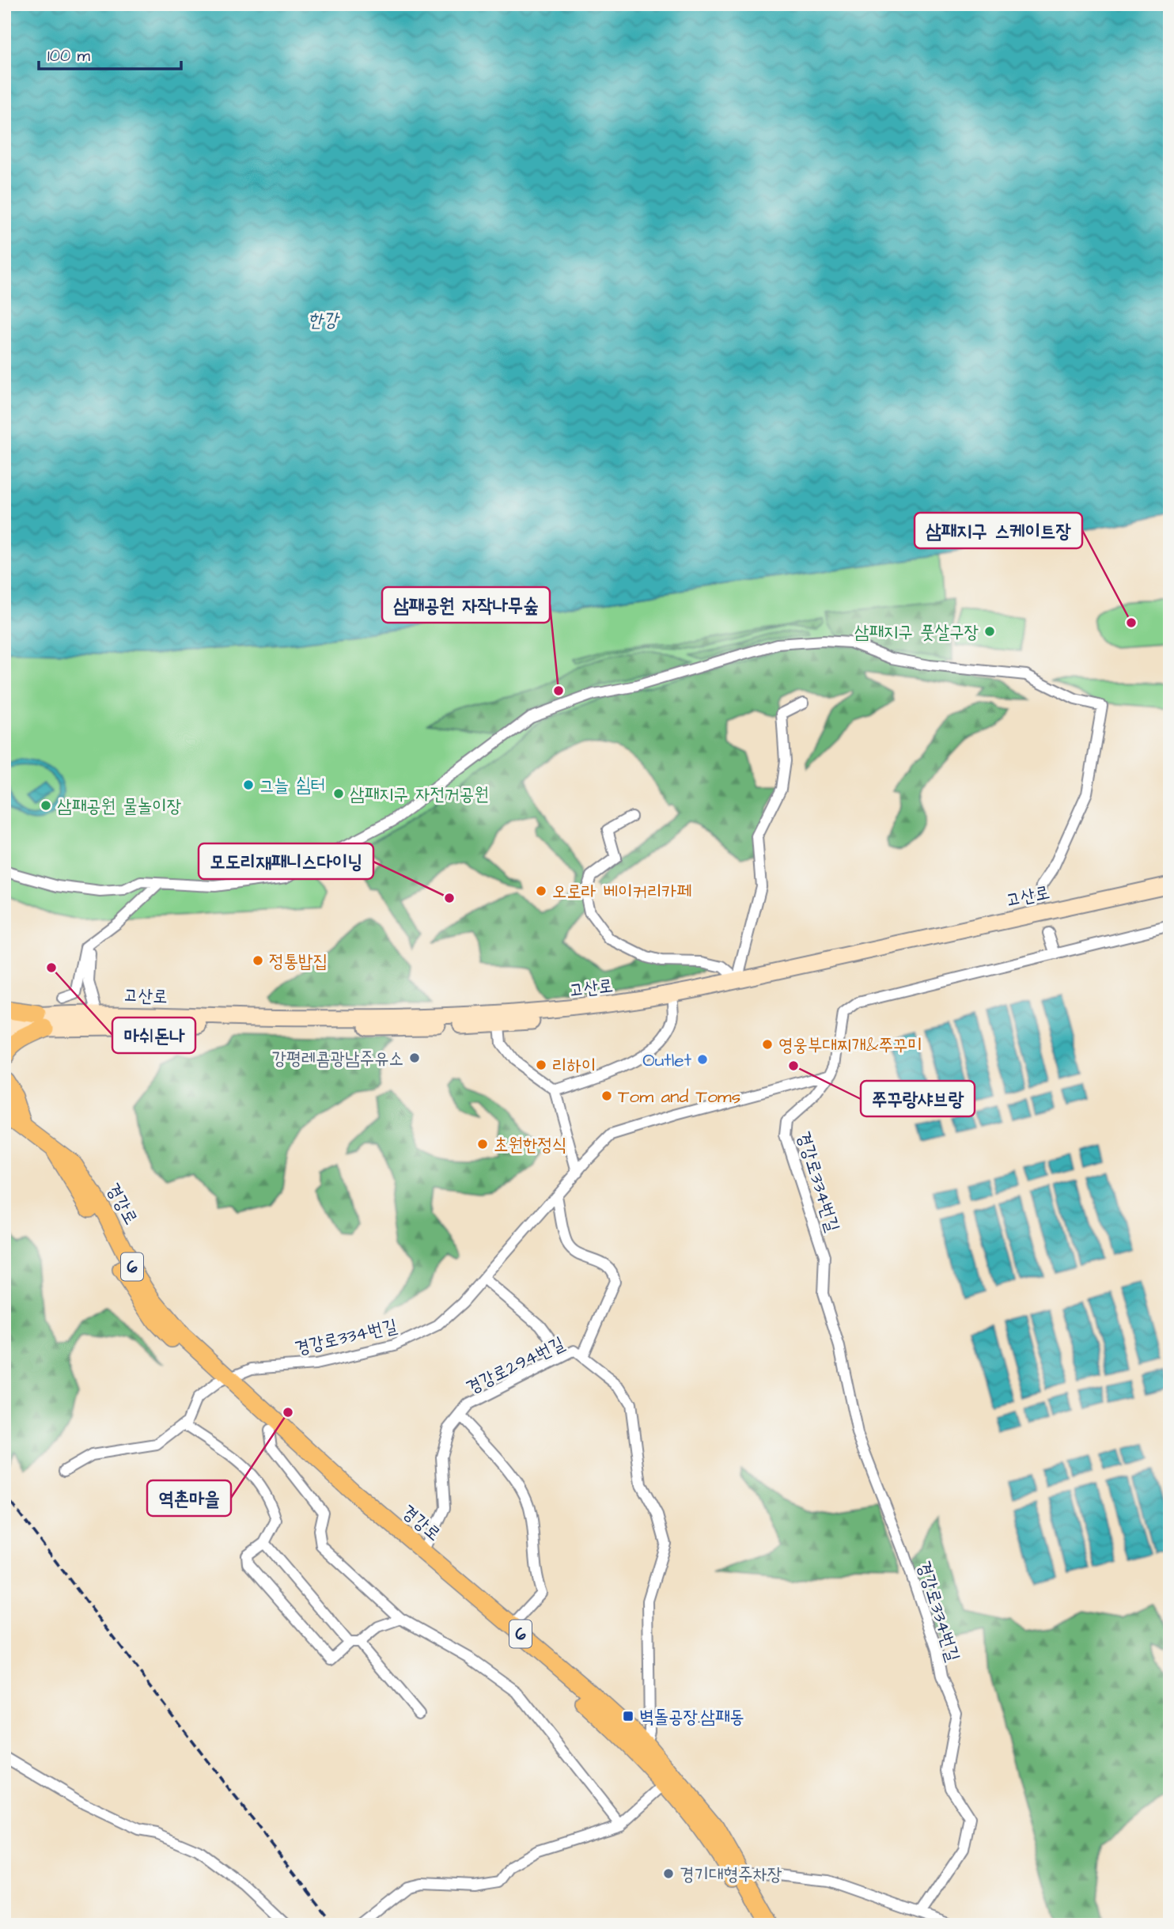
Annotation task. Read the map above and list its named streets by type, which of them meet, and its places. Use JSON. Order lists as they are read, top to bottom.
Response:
{
  "streets": {
    "main road": ["경강로", "6"],
    "street": ["고산로", "경강로334번길", "경강로294번길"]
  },
  "crossings": [
    ["경강로334번길", "경강로"],
    ["경강로", "경강로294번길"]
  ],
  "water": ["한강"],
  "places": {
    "other": [
      "삼패지구 스케이트장",
      "삼패지구 풋살구장",
      "삼패공원 자작나무숲",
      "그늘 쉼터",
      "삼패지구 자전거공원",
      "삼패공원 물놀이장",
      "오로라 베이커리카페",
      "모도리재패니스다이닝",
      "정통밥집",
      "마쉬돈나",
      "영웅부대찌개&쭈꾸미",
      "강평레콤광남주유소",
      "Outlet",
      "리하이",
      "쭈꾸랑샤브랑",
      "Tom and Toms",
      "초원한정식",
      "역촌마을",
      "경기대형주차장"
    ],
    "transit": ["벽돌공장.삼패동"]
  },
  "scale_bar": "100 m"
}
